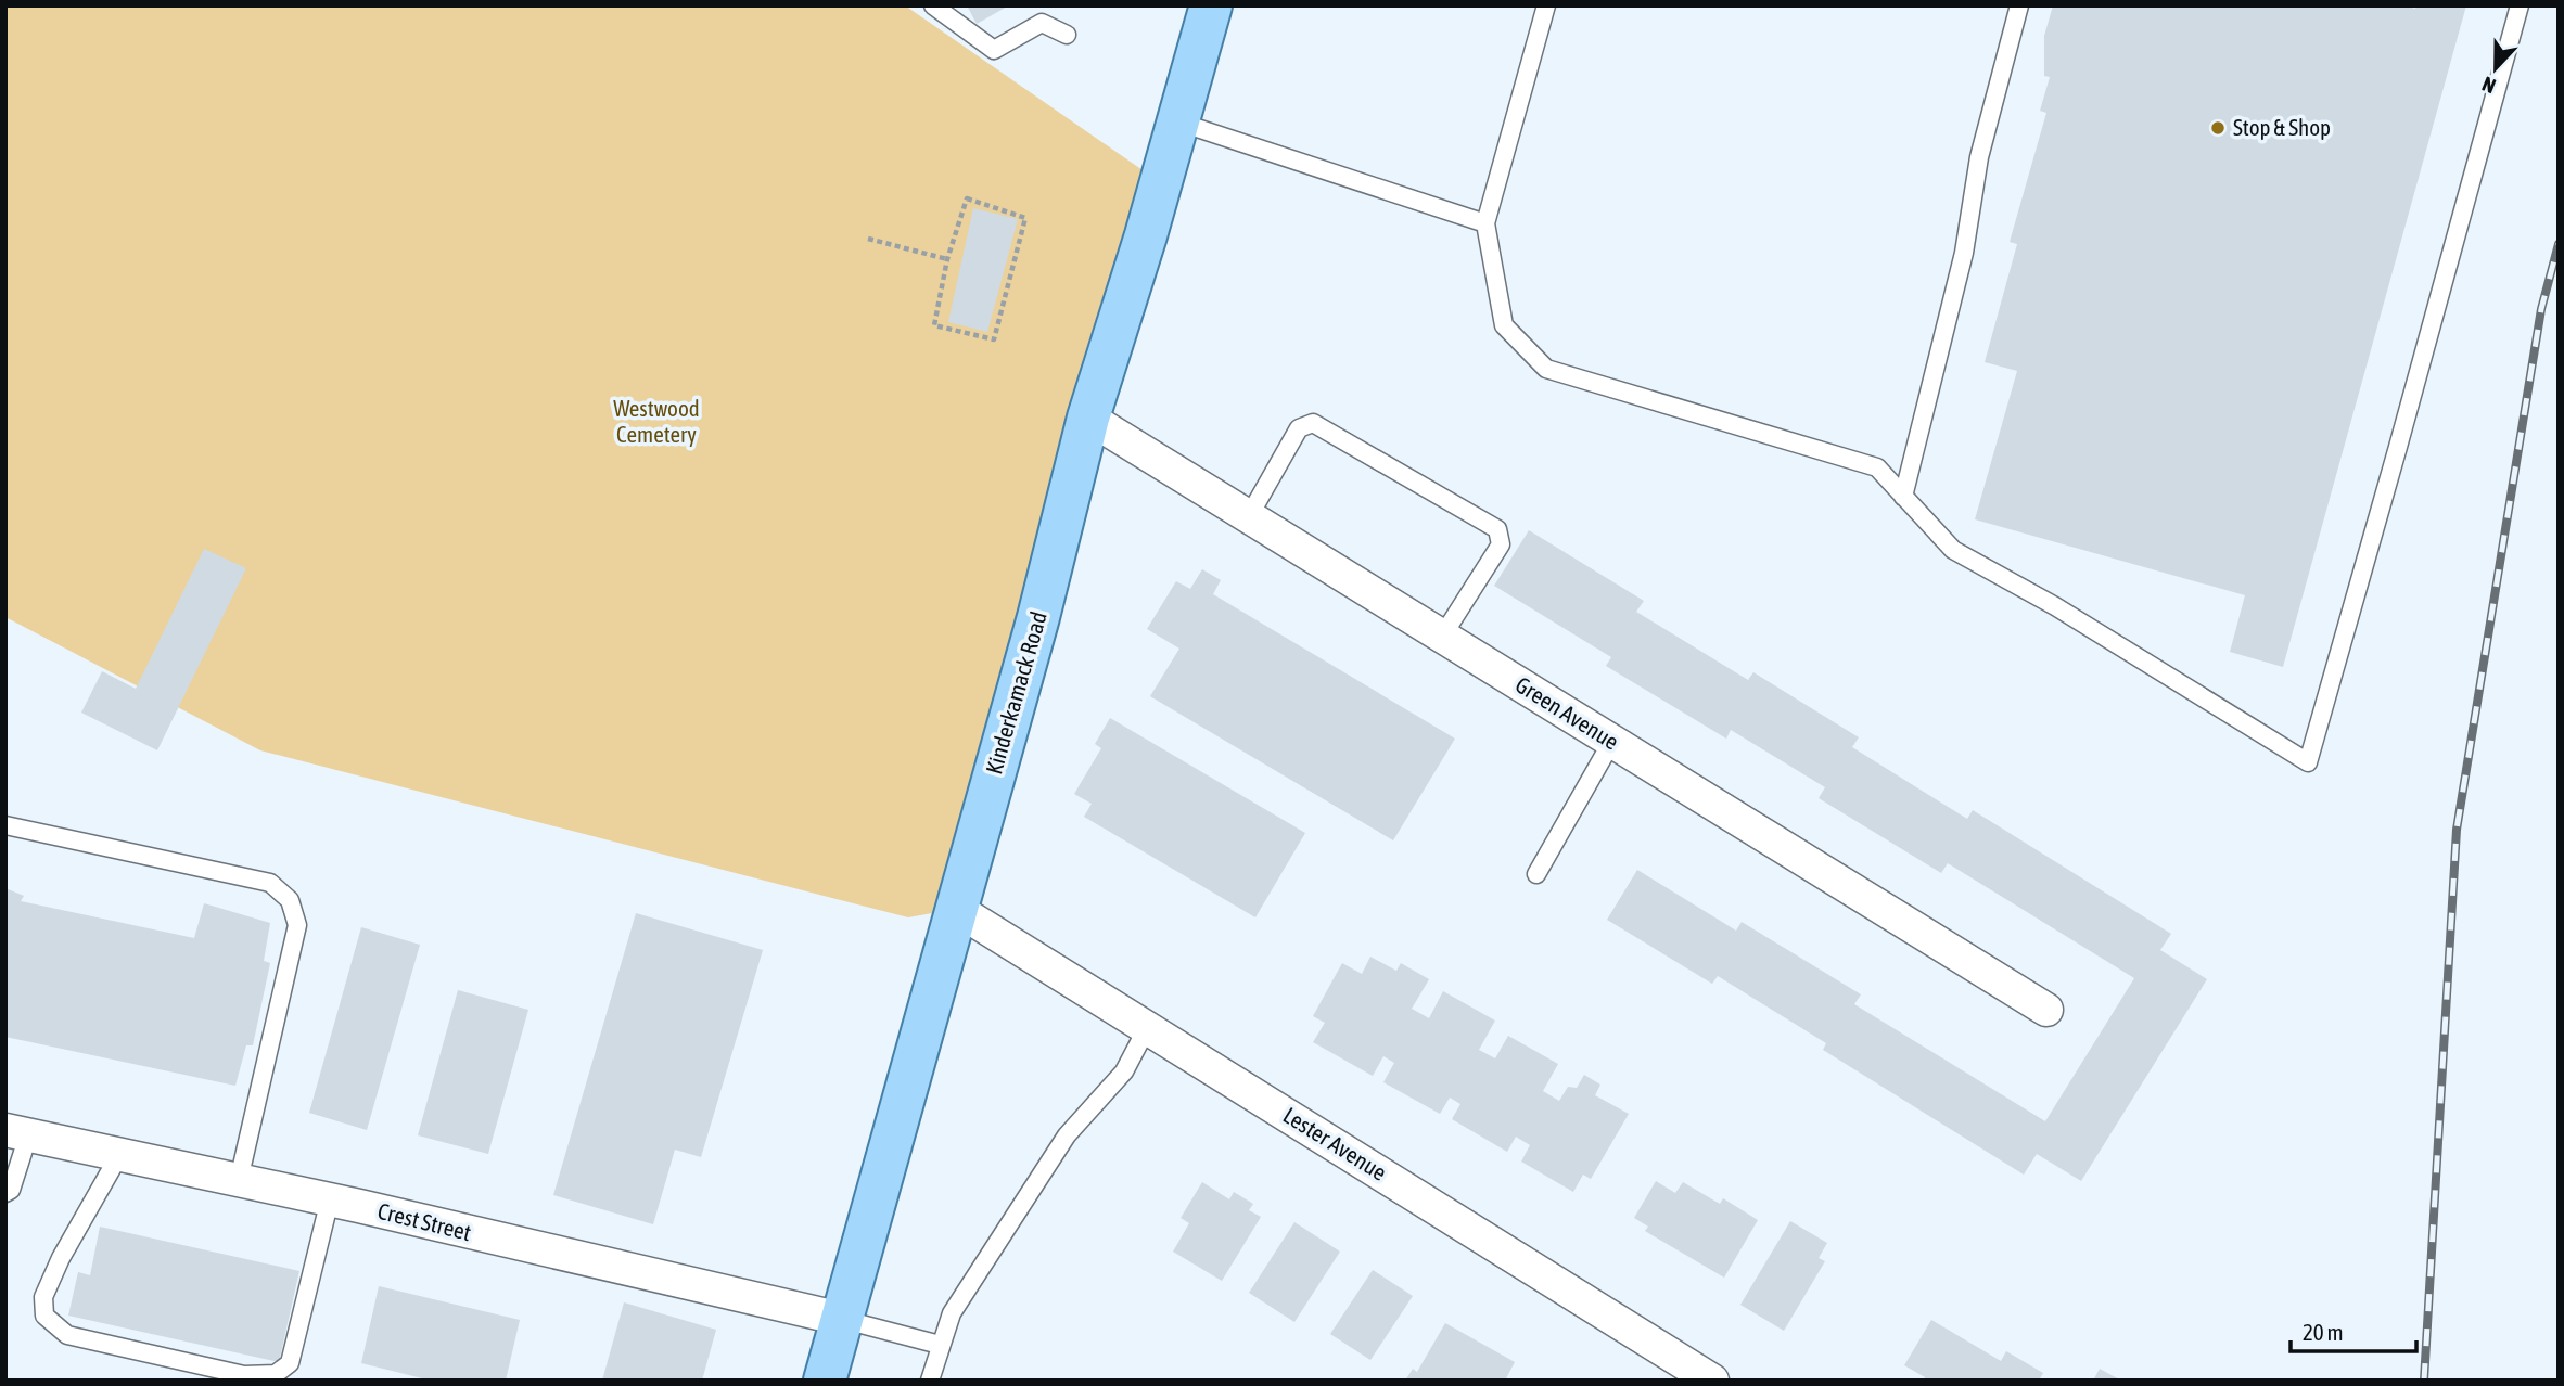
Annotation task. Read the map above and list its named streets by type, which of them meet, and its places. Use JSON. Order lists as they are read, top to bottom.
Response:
{
  "streets": {
    "main road": ["Kinderkamack Road"],
    "street": ["Green Avenue", "Lester Avenue", "Crest Street"]
  },
  "crossings": [
    ["Kinderkamack Road", "Green Avenue"],
    ["Kinderkamack Road", "Lester Avenue"],
    ["Kinderkamack Road", "Crest Street"]
  ],
  "parks": ["Westwood Cemetery"],
  "places": ["Stop & Shop"],
  "scale_bar": "20 m",
  "north": "bottom"
}
